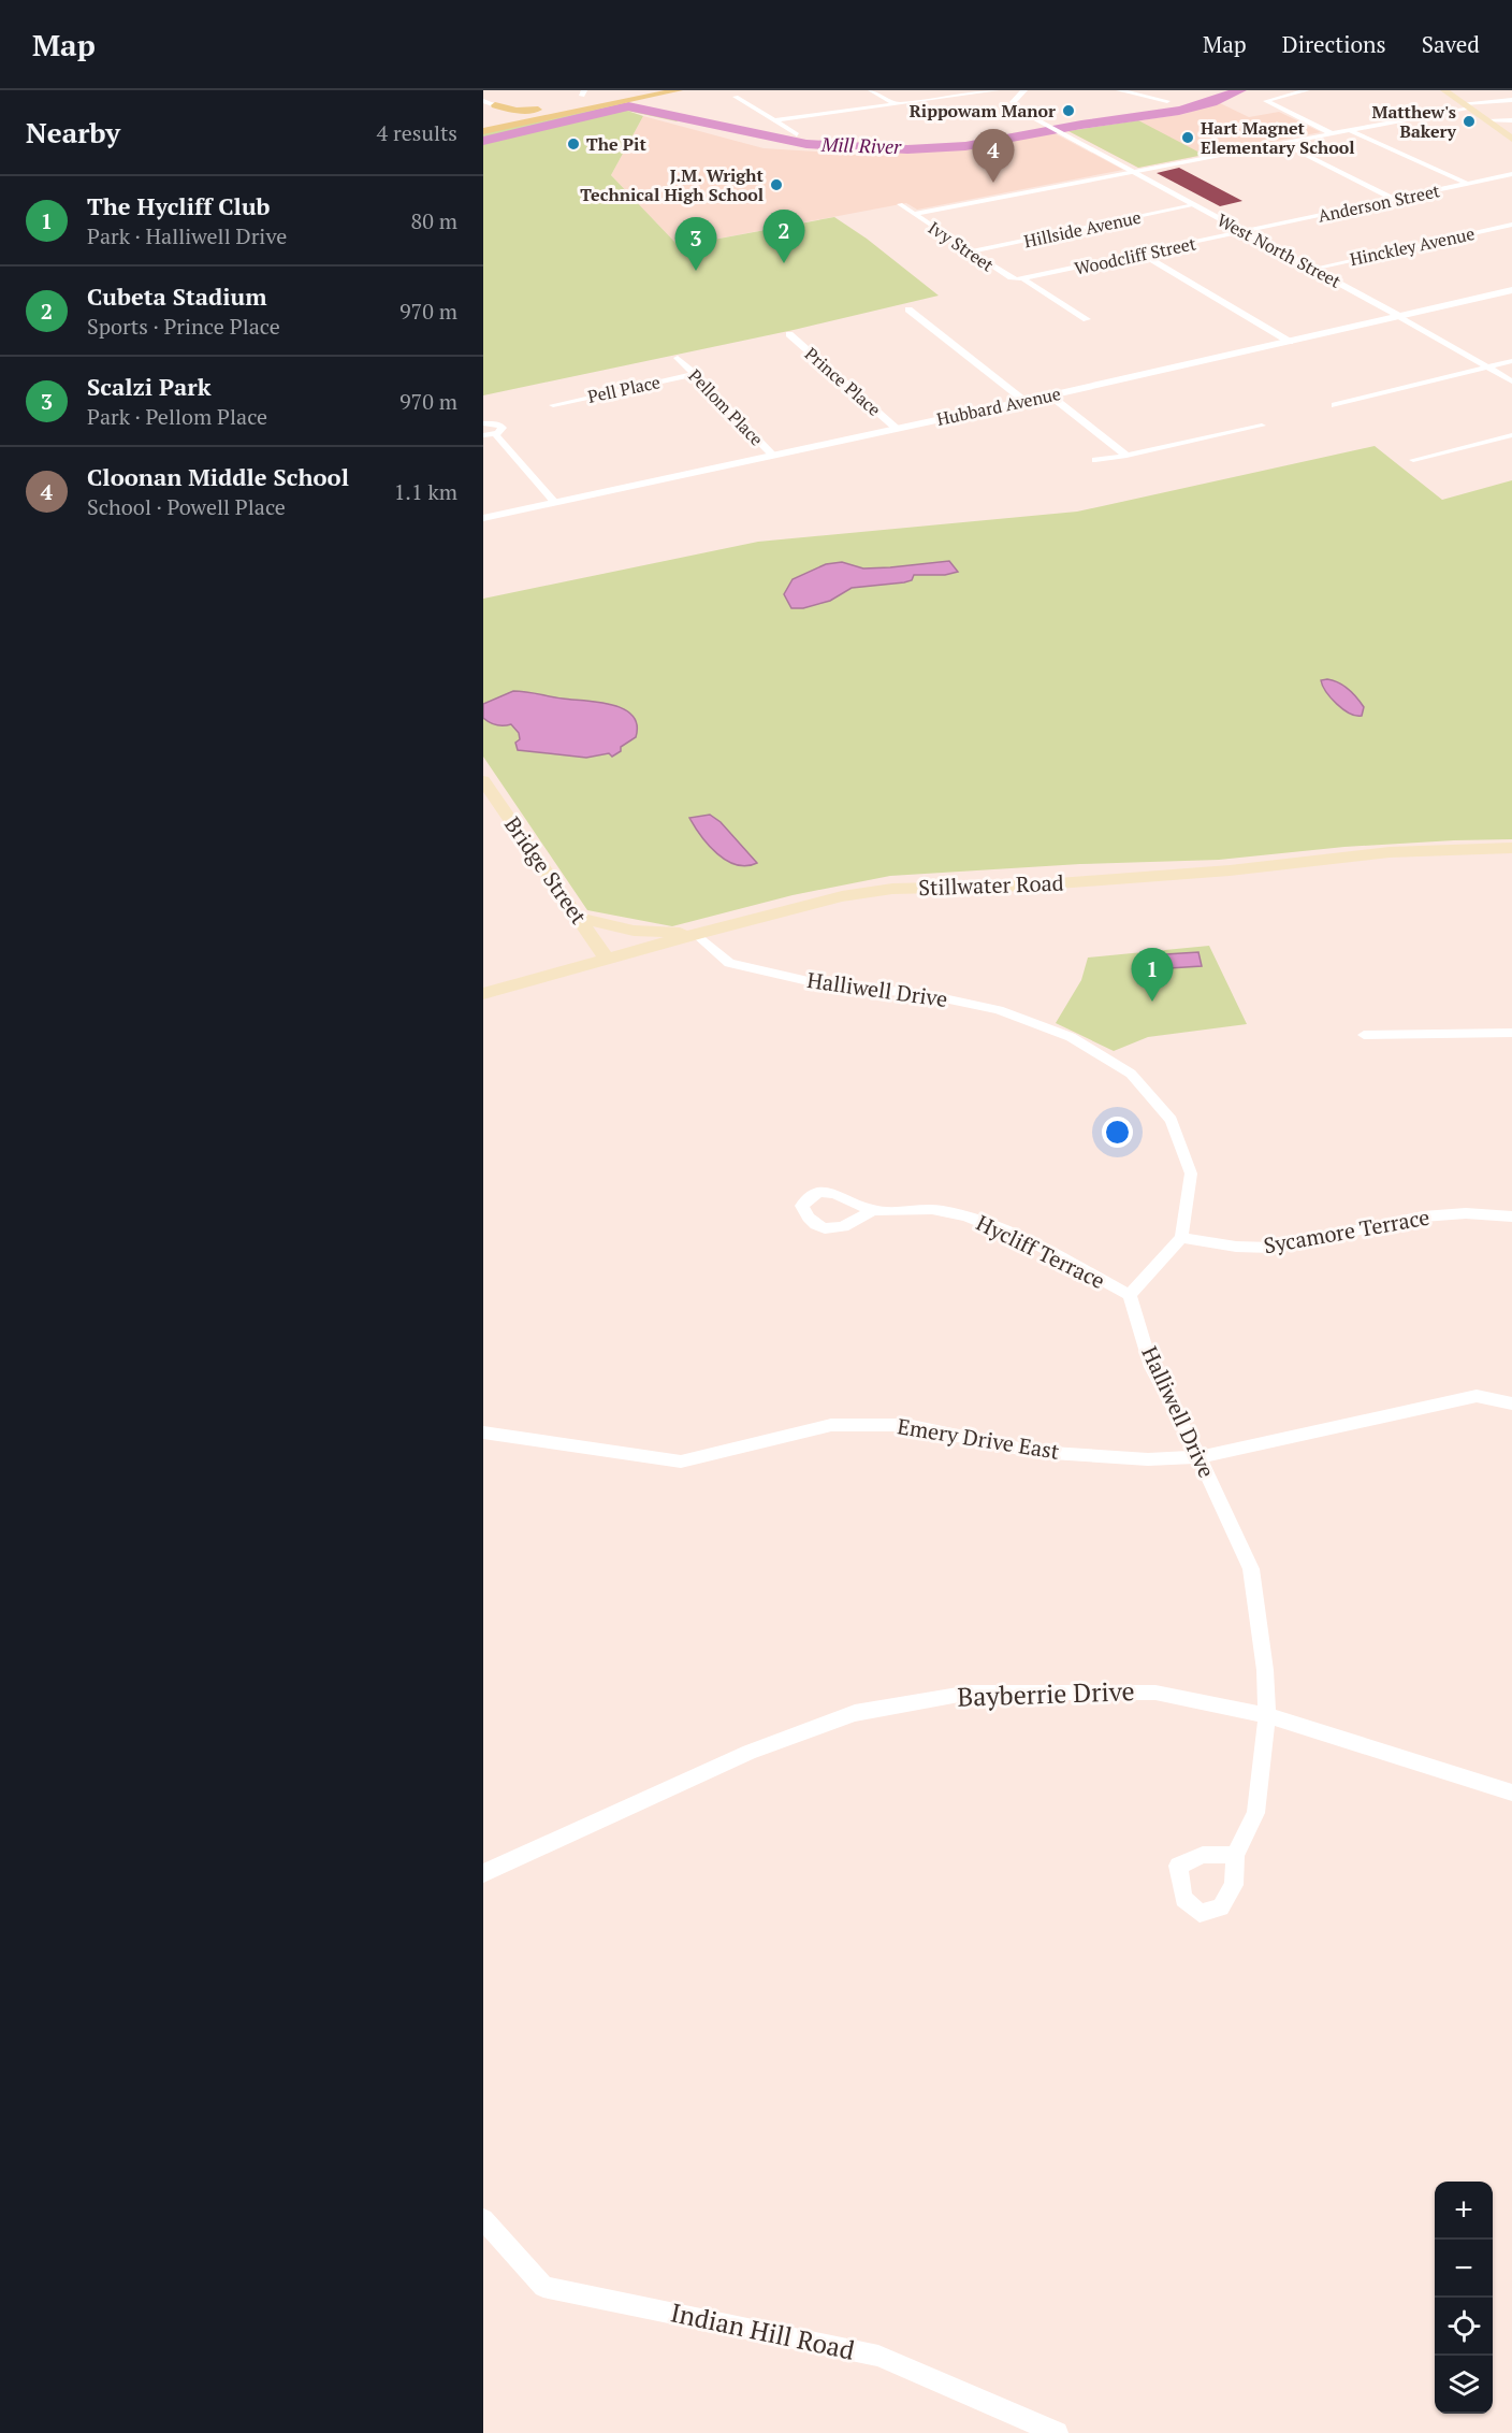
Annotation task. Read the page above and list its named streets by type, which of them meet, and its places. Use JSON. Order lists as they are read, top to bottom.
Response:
{
  "streets": {
    "main road": ["Bridge Street", "Stillwater Road"],
    "street": [
      "Anderson Street",
      "Hillside Avenue",
      "Ivy Street",
      "Hinckley Avenue",
      "West North Street",
      "Woodcliff Street",
      "Prince Place",
      "Pell Place",
      "Hubbard Avenue",
      "Pellom Place",
      "Halliwell Drive",
      "Sycamore Terrace",
      "Hycliff Terrace",
      "Emery Drive East",
      "Bayberrie Drive",
      "Indian Hill Road"
    ]
  },
  "crossings": [
    ["Anderson Street", "West North Street"],
    ["Anderson Street", "Woodcliff Street"],
    ["Hillside Avenue", "Ivy Street"],
    ["Hillside Avenue", "West North Street"],
    ["Ivy Street", "Woodcliff Street"],
    ["Hinckley Avenue", "West North Street"],
    ["West North Street", "Woodcliff Street"],
    ["West North Street", "Hubbard Avenue"],
    ["Prince Place", "Hubbard Avenue"],
    ["Pell Place", "Pellom Place"],
    ["Hubbard Avenue", "Pellom Place"],
    ["Bridge Street", "Stillwater Road"],
    ["Stillwater Road", "Halliwell Drive"],
    ["Halliwell Drive", "Sycamore Terrace"],
    ["Halliwell Drive", "Hycliff Terrace"],
    ["Halliwell Drive", "Emery Drive East"],
    ["Halliwell Drive", "Bayberrie Drive"]
  ],
  "water": ["Mill River"],
  "places": [
    "Rippowam Manor",
    "Matthew's Bakery",
    "Hart Magnet Elementary School",
    "The Pit",
    "J.M. Wright Technical High School"
  ],
  "page": {
    "header": "Map",
    "nav": ["Map", "Directions", "Saved"],
    "heading": ["Nearby", "4 results"],
    "pins": [
      "4",
      "2",
      "3",
      "1"
    ],
    "list": [
      {
        "mark": "1",
        "name": "The Hycliff Club",
        "note": "Park · Halliwell Drive",
        "value": "80 m"
      },
      {
        "mark": "2",
        "name": "Cubeta Stadium",
        "note": "Sports · Prince Place",
        "value": "970 m"
      },
      {
        "mark": "3",
        "name": "Scalzi Park",
        "note": "Park · Pellom Place",
        "value": "970 m"
      },
      {
        "mark": "4",
        "name": "Cloonan Middle School",
        "note": "School · Powell Place",
        "value": "1.1 km"
      }
    ],
    "map_buttons": ["+", "−"]
  }
}
